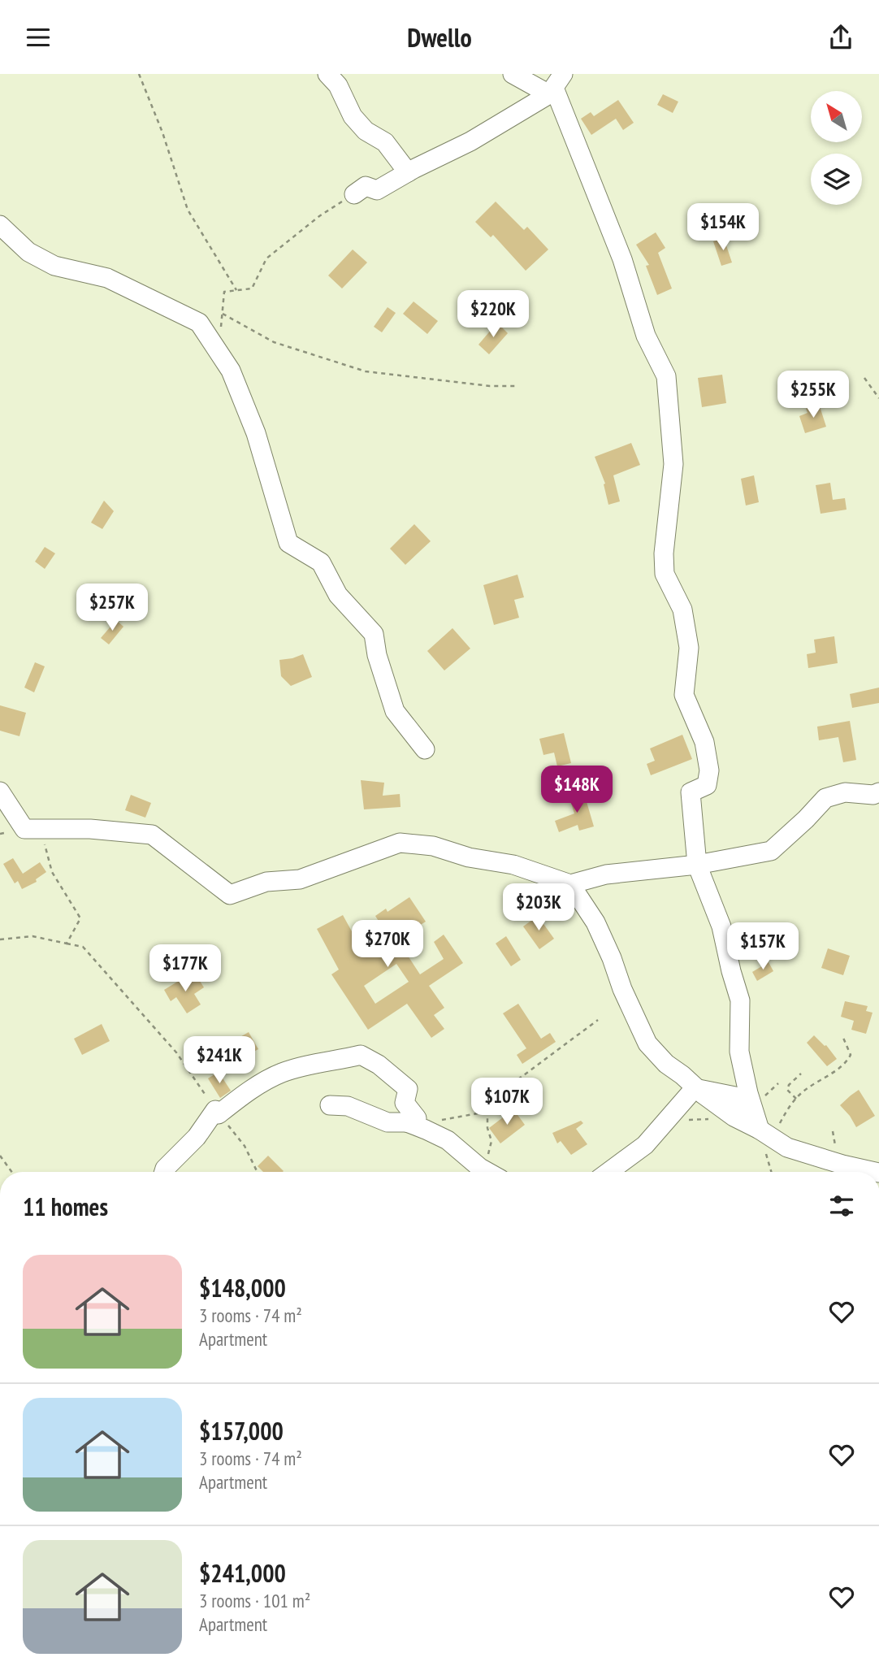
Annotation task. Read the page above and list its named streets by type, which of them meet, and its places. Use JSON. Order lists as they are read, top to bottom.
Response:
{
  "north": "top left",
  "page": {
    "header": "Dwello",
    "price": [
      "$154K",
      "$220K",
      "$255K",
      "$257K",
      "$148K",
      "$203K",
      "$270K",
      "$157K",
      "$177K",
      "$241K",
      "$107K"
    ],
    "heading": "11 homes",
    "list": [
      {
        "name": "$148,000",
        "note": "3 rooms · 74 m² · Apartment"
      },
      {
        "name": "$157,000",
        "note": "3 rooms · 74 m² · Apartment"
      },
      {
        "name": "$241,000",
        "note": "3 rooms · 101 m² · Apartment"
      }
    ]
  }
}
